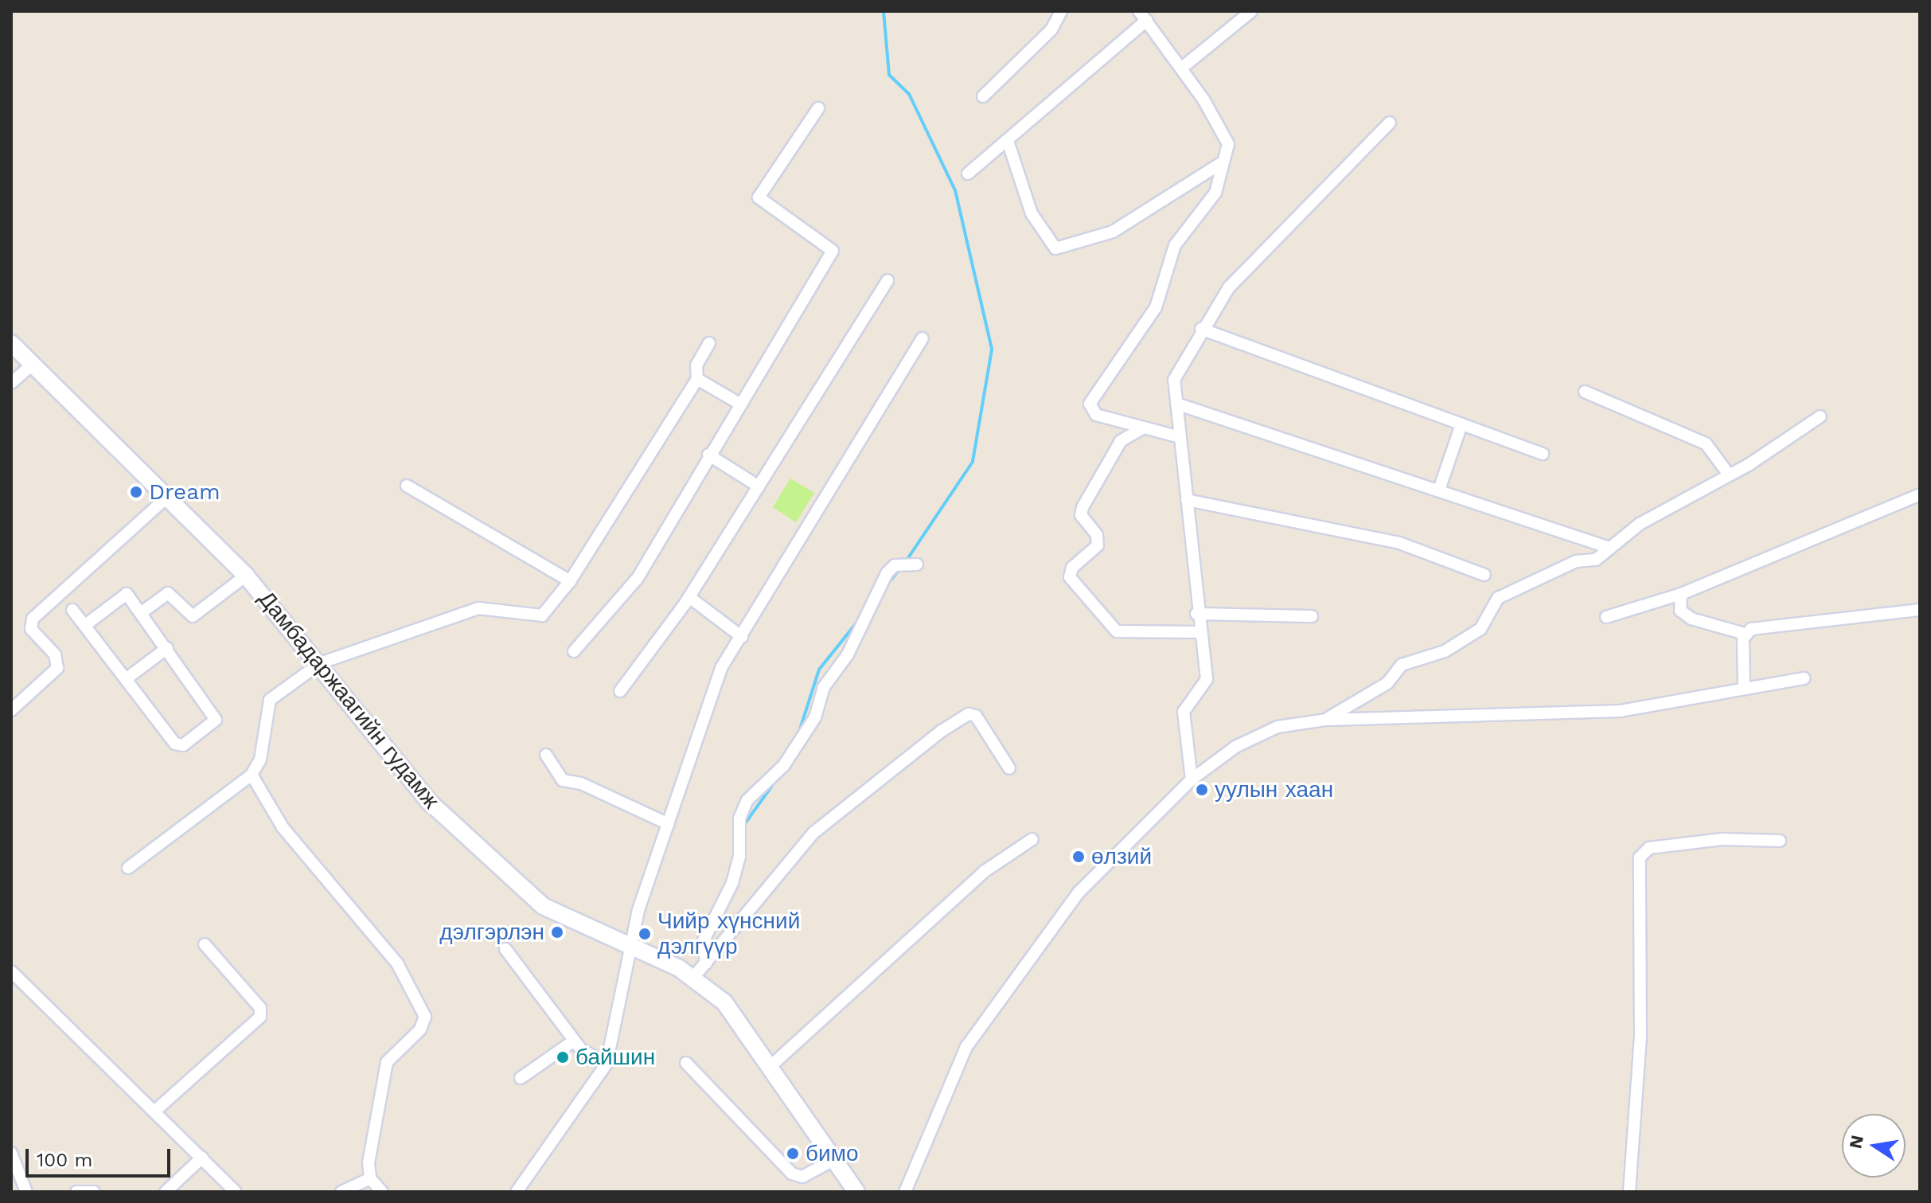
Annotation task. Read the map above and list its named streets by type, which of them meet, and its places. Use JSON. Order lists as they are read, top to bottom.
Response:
{
  "streets": {
    "main road": ["Дамбадаржаагийн гудамж"]
  },
  "places": [
    "Dream",
    "уулын хаан",
    "өлзий",
    "дэлгэрлэн",
    "Чийр хүнсний дэлгүүр",
    "байшин",
    "бимо"
  ],
  "scale_bar": "100 m",
  "north": "left"
}
